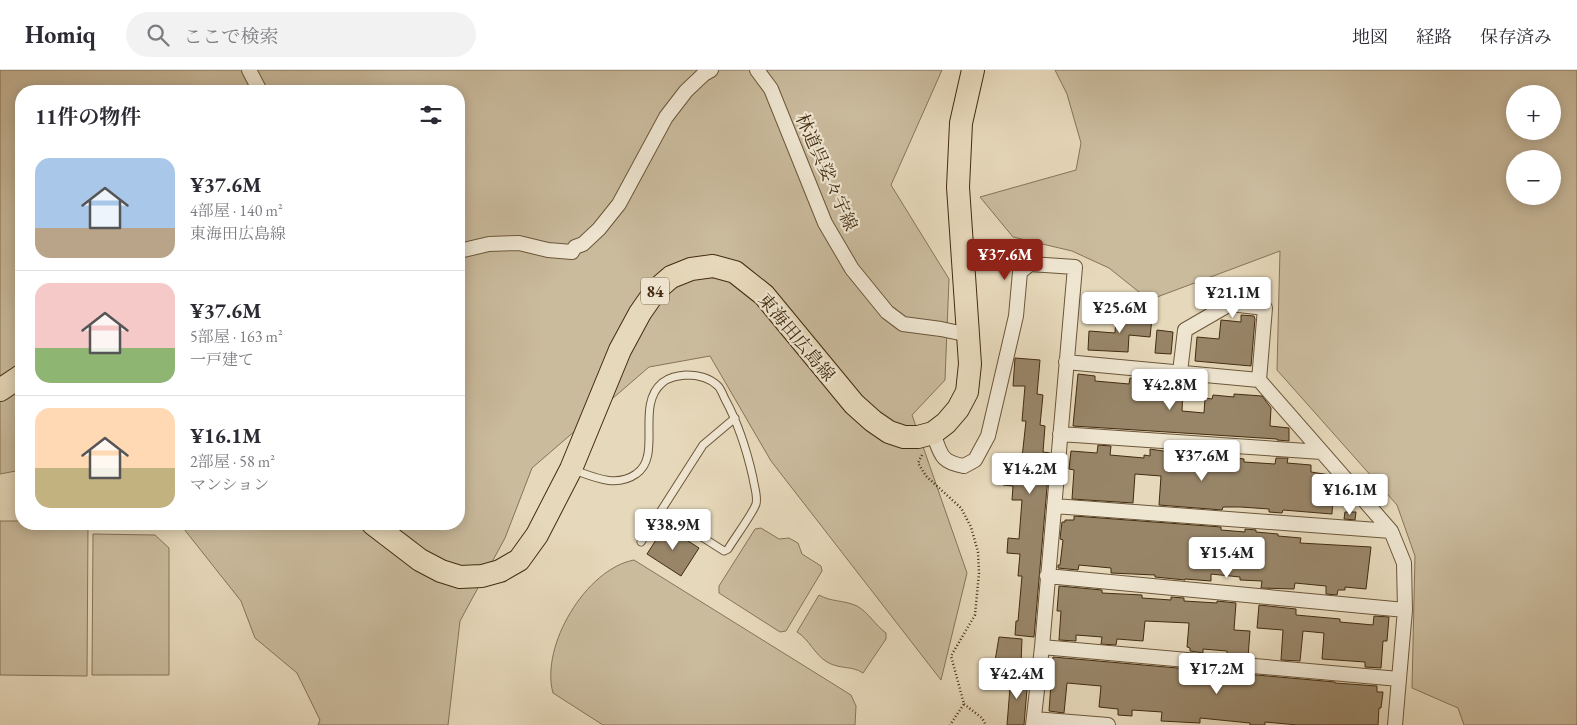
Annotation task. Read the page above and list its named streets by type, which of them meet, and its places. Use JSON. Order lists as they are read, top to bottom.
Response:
{
  "streets": {
    "main road": ["84", "東海田広島線"],
    "street": ["林道呉娑々宇線"]
  },
  "page": {
    "header": "Homiq",
    "search": "ここで検索",
    "nav": ["地図", "経路", "保存済み"],
    "map_buttons": ["+", "−"],
    "heading": "11件の物件",
    "list": [
      {
        "name": "¥37.6M",
        "note": "4部屋 · 140 m² · 東海田広島線"
      },
      {
        "name": "¥37.6M",
        "note": "5部屋 · 163 m² · 一戸建て"
      },
      {
        "name": "¥16.1M",
        "note": "2部屋 · 58 m² · マンション"
      }
    ],
    "price": [
      "¥37.6M",
      "¥21.1M",
      "¥25.6M",
      "¥42.8M",
      "¥37.6M",
      "¥14.2M",
      "¥16.1M",
      "¥38.9M",
      "¥15.4M",
      "¥17.2M",
      "¥42.4M"
    ]
  }
}
